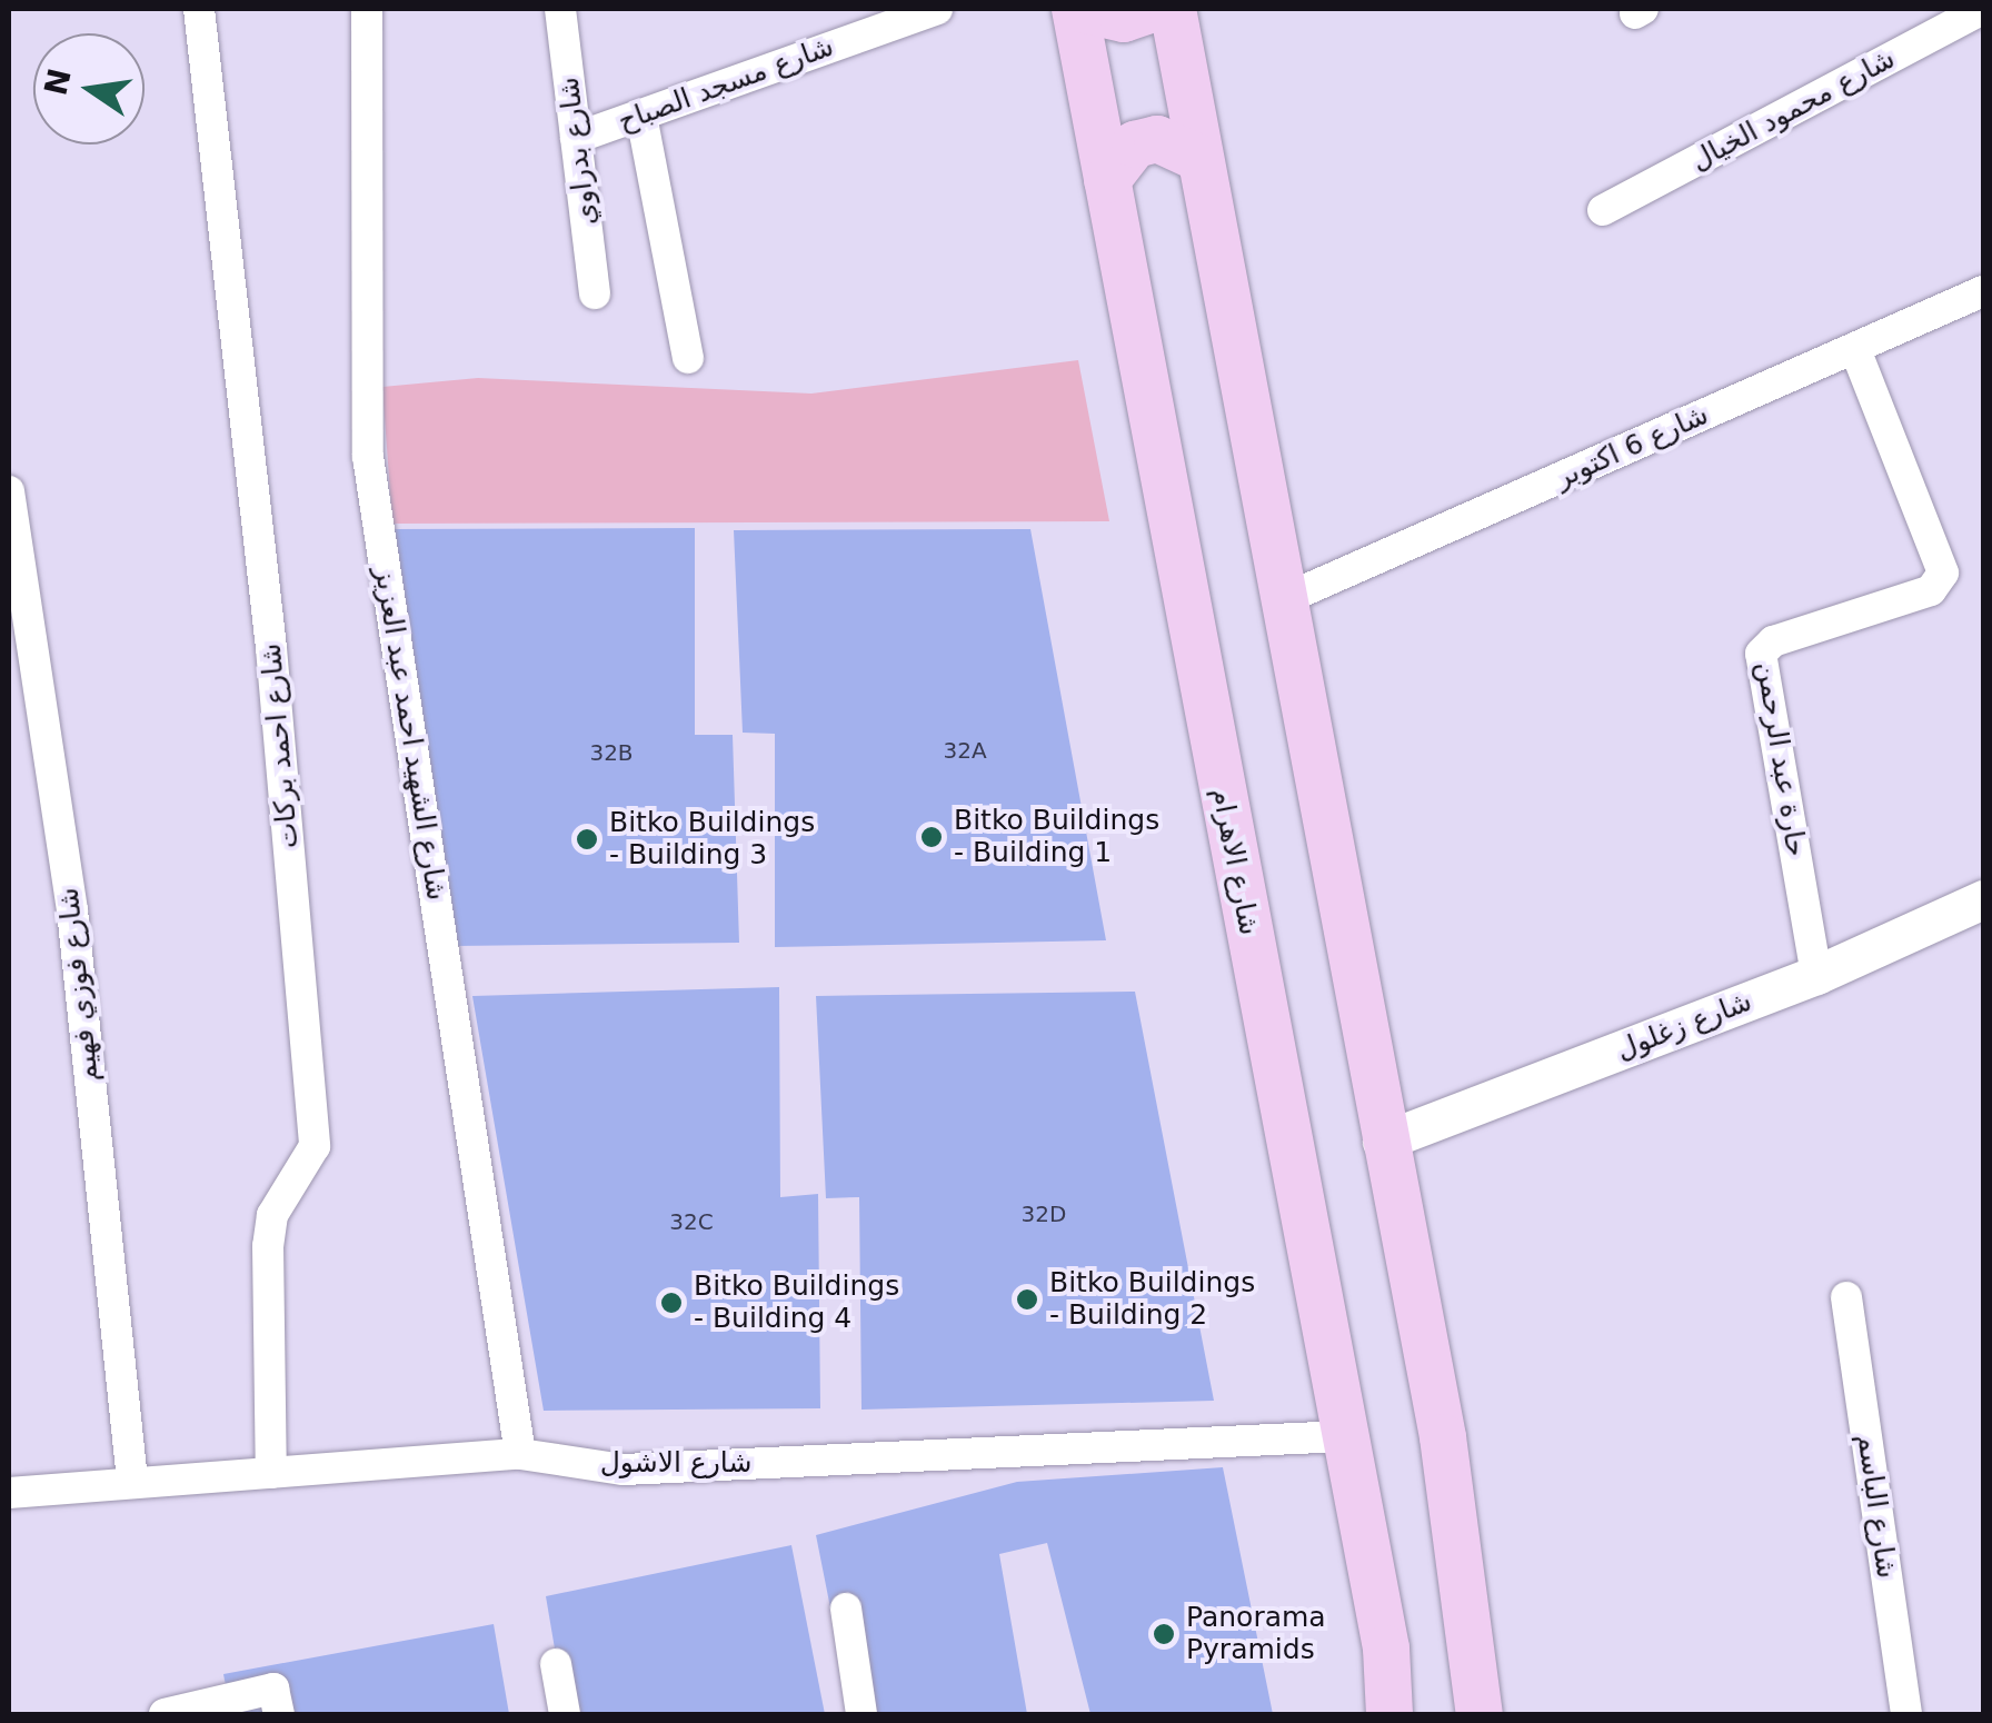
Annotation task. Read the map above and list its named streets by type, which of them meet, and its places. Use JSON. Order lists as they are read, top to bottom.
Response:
{
  "streets": {
    "main road": ["شارع الاهرام"],
    "street": [
      "شارع مسجد الصباح",
      "شارع محمود الخيال",
      "شارع بدراوي",
      "شارع 6 اكتوبر",
      "شارع الشهيد احمد عبد العزيز",
      "شارع احمد بركات",
      "حارة عبد الرحمن",
      "شارع فوزي فهيم",
      "شارع زغلول",
      "شارع الاشول",
      "شارع الباسم"
    ]
  },
  "crossings": [
    ["شارع مسجد الصباح", "شارع بدراوي"],
    ["شارع 6 اكتوبر", "حارة عبد الرحمن"],
    ["شارع الشهيد احمد عبد العزيز", "شارع الاشول"],
    ["شارع احمد بركات", "شارع الاشول"],
    ["حارة عبد الرحمن", "شارع زغلول"],
    ["شارع الاهرام", "شارع الاشول"],
    ["شارع فوزي فهيم", "شارع الاشول"]
  ],
  "places": [
    "Bitko Buildings - Building 1",
    "Bitko Buildings - Building 3",
    "Bitko Buildings - Building 2",
    "Bitko Buildings - Building 4",
    "Panorama Pyramids"
  ],
  "house_numbers": [
    "32A",
    "32B",
    "32D",
    "32C"
  ],
  "north": "left"
}
